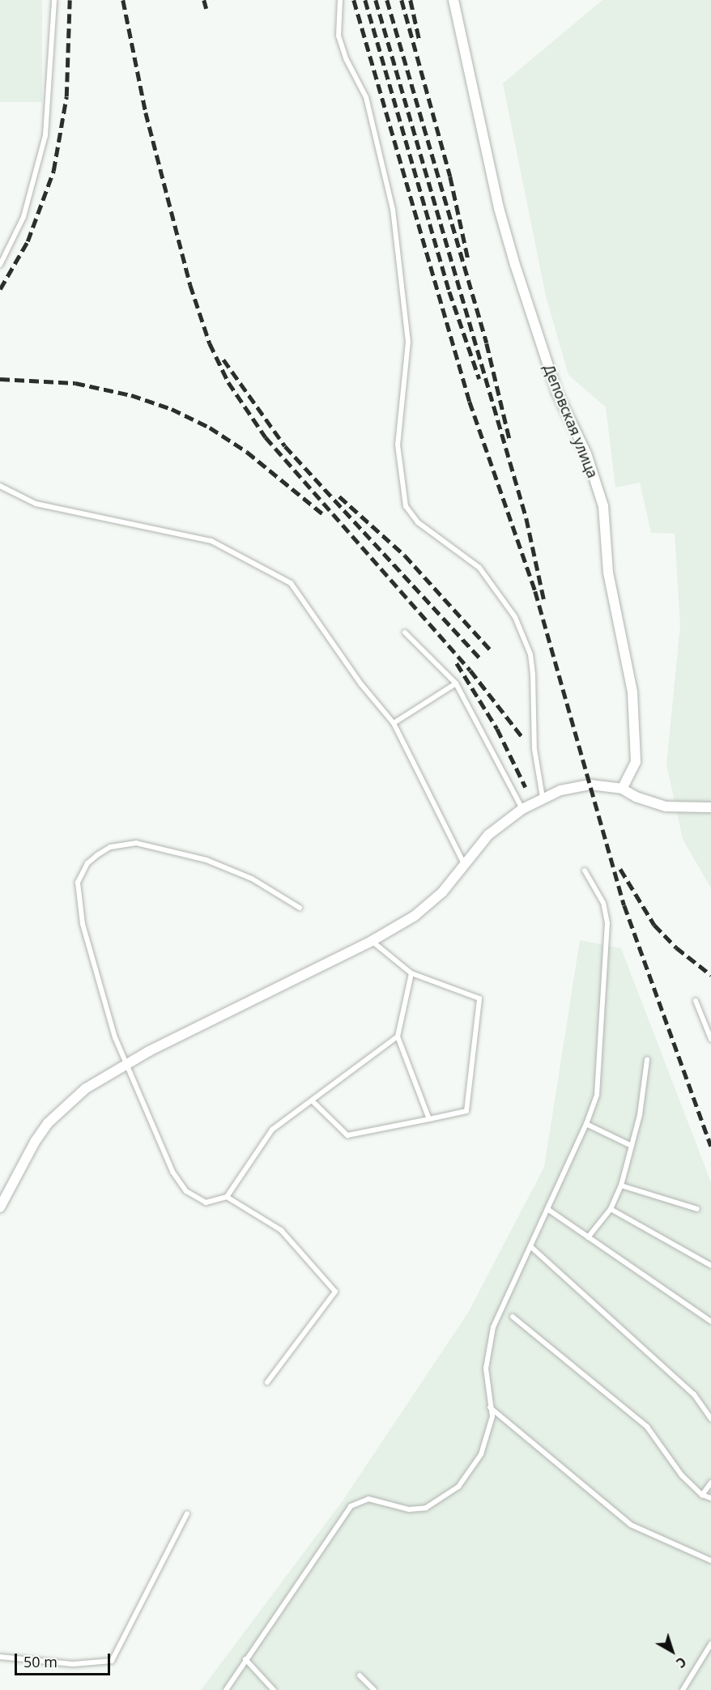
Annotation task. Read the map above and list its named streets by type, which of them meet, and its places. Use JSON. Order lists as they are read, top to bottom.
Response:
{
  "streets": {
    "street": ["Деповская улица"]
  },
  "scale_bar": "50 m",
  "north": "bottom right"
}
